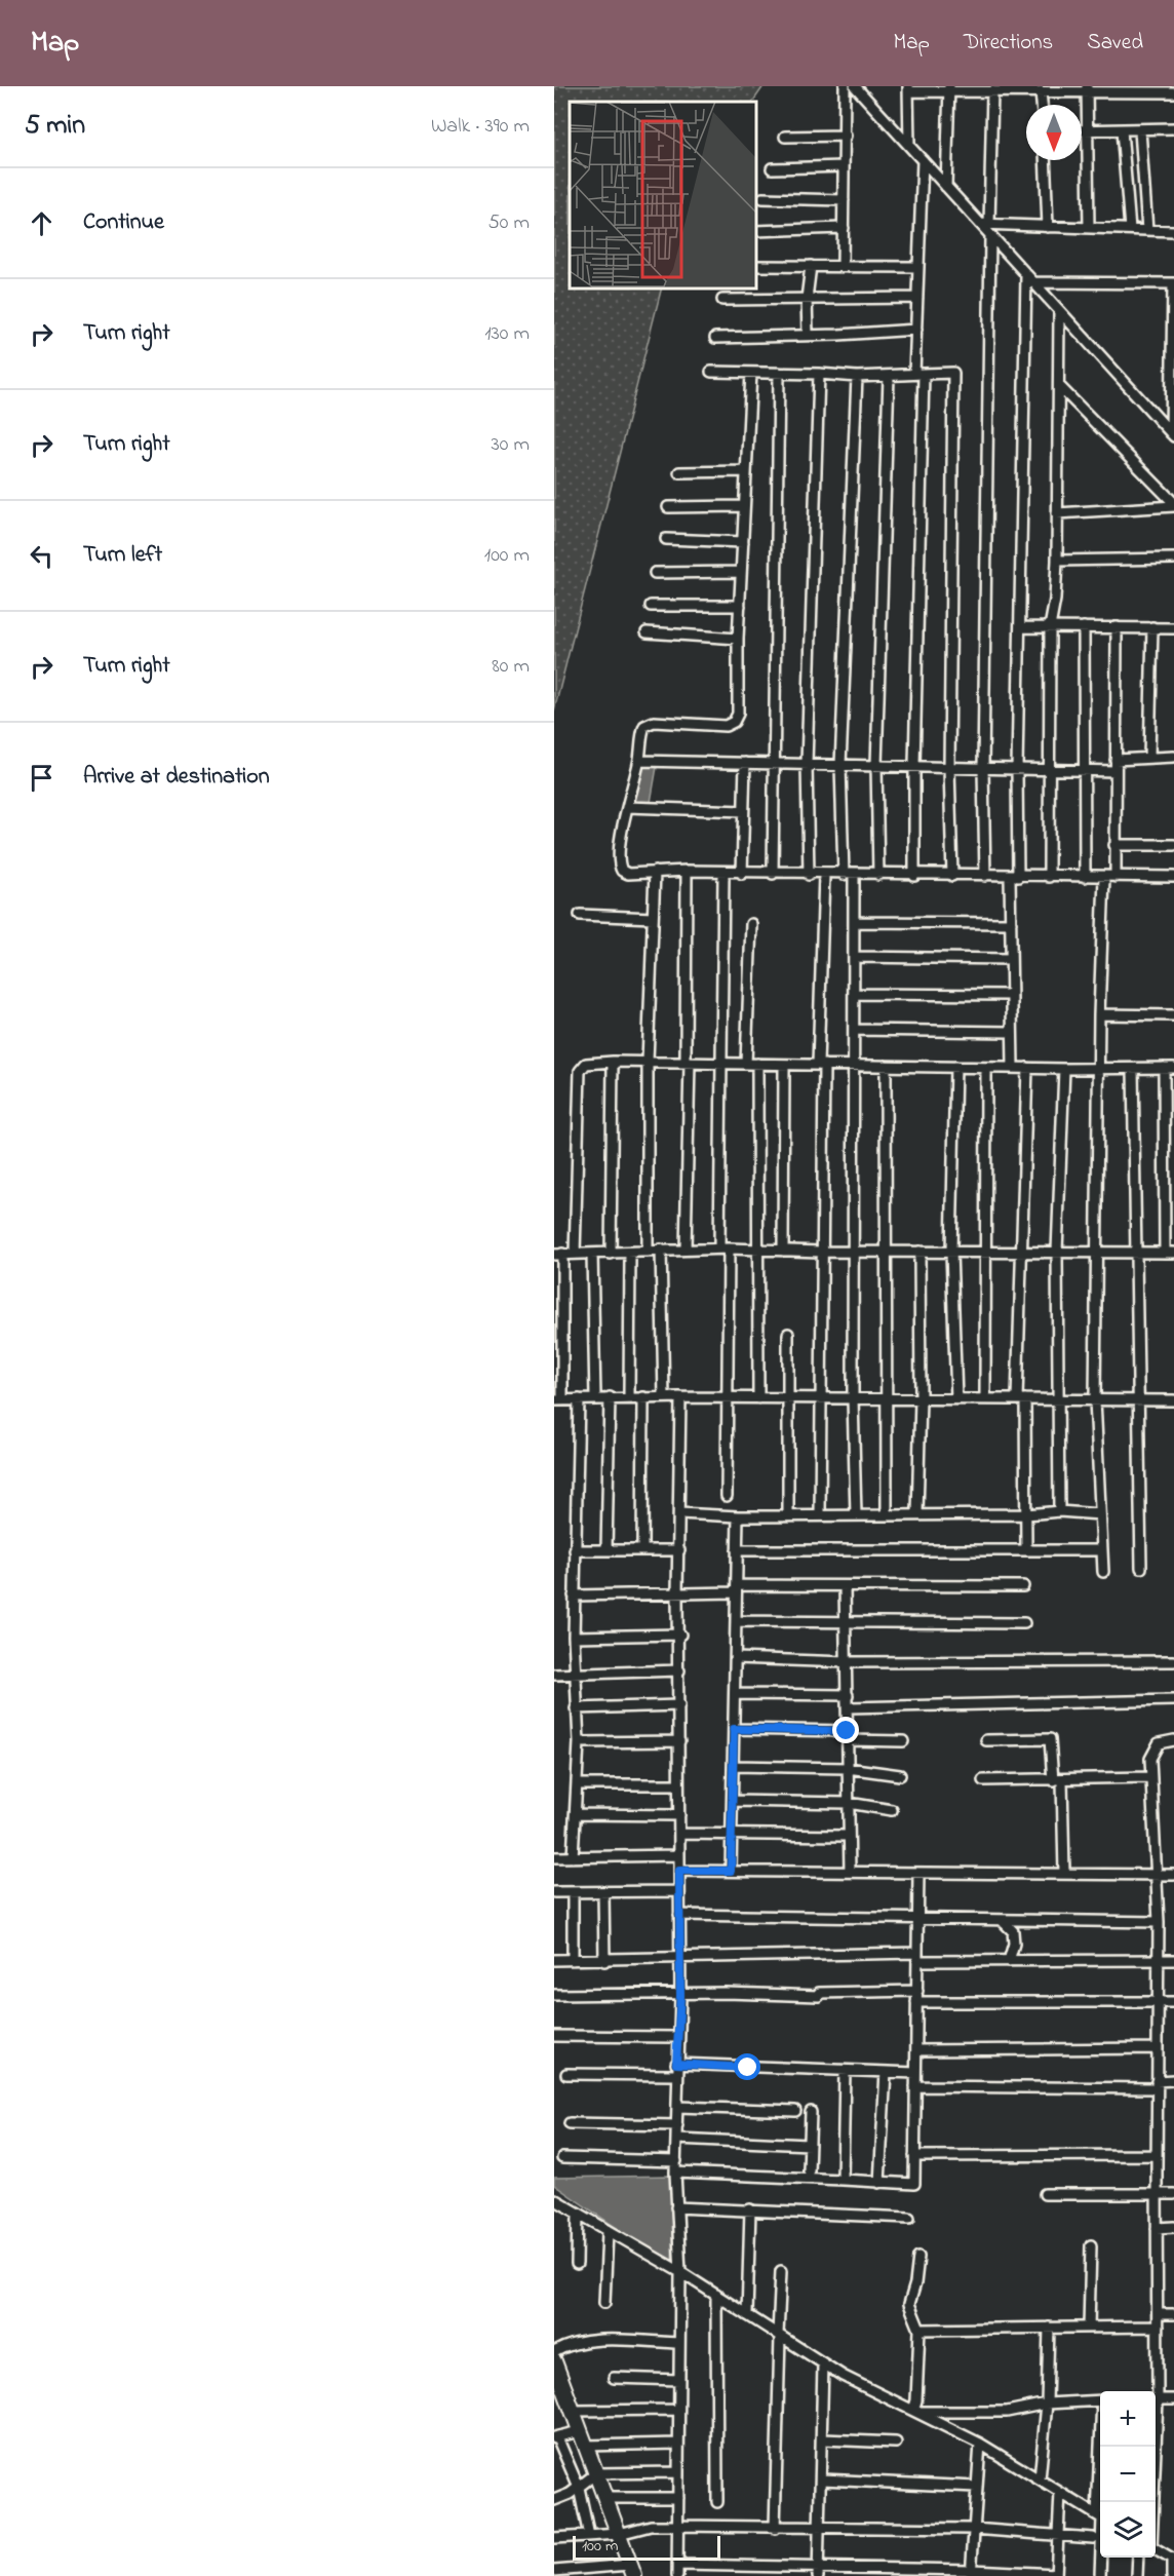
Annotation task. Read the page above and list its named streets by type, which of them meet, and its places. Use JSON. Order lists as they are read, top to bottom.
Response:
{
  "scale_bar": "100 m",
  "north": "bottom",
  "page": {
    "header": "Map",
    "nav": ["Map", "Directions", "Saved"],
    "heading": ["5 min", "Walk · 390 m"],
    "list": [
      ["Continue", "50 m"],
      ["Turn right", "130 m"],
      ["Turn right", "30 m"],
      ["Turn left", "100 m"],
      ["Turn right", "80 m"],
      "Arrive at destination"
    ],
    "map_buttons": ["+", "−"],
    "scale": "100 m"
  }
}
